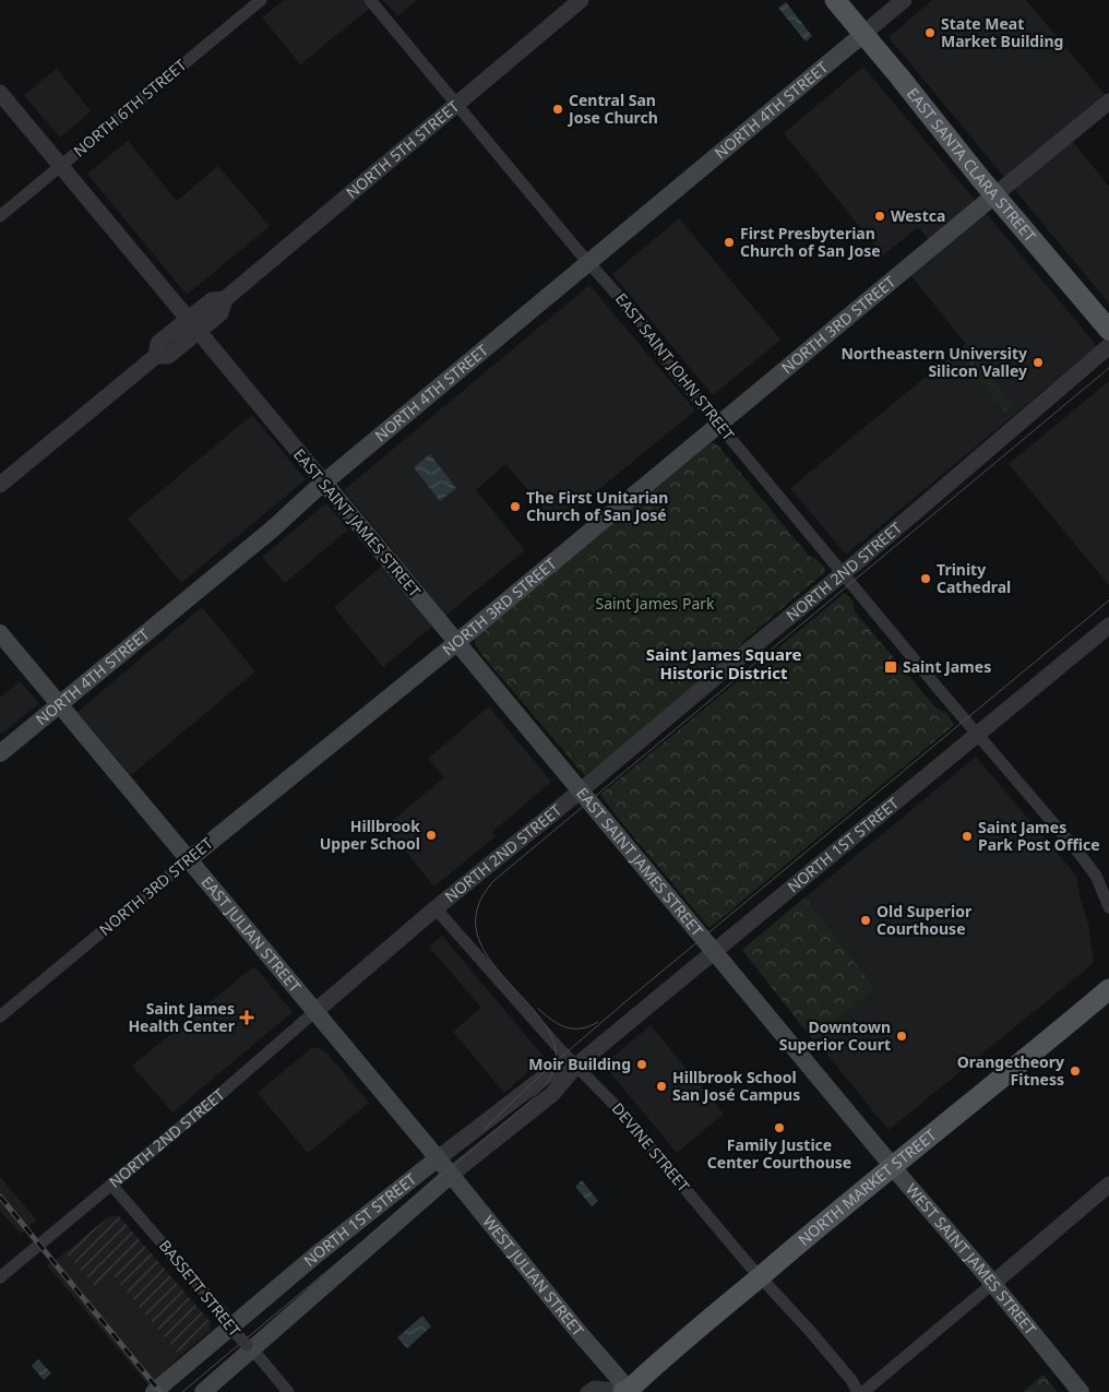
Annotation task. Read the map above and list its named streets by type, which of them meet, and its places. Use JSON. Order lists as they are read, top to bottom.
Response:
{
  "streets": {
    "main road": [
      "NORTH 4TH STREET",
      "EAST SANTA CLARA STREET",
      "NORTH 3RD STREET",
      "EAST SAINT JAMES STREET",
      "NORTH 1ST STREET",
      "EAST JULIAN STREET",
      "NORTH MARKET STREET",
      "WEST SAINT JAMES STREET",
      "WEST JULIAN STREET"
    ],
    "street": [
      "NORTH 6TH STREET",
      "NORTH 5TH STREET",
      "EAST SAINT JOHN STREET",
      "NORTH 2ND STREET",
      "DEVINE STREET",
      "BASSETT STREET"
    ]
  },
  "crossings": [
    ["NORTH 6TH STREET", "EAST SAINT JAMES STREET"],
    ["NORTH 4TH STREET", "EAST SANTA CLARA STREET"],
    ["NORTH 4TH STREET", "EAST SAINT JOHN STREET"],
    ["NORTH 4TH STREET", "EAST SAINT JAMES STREET"],
    ["NORTH 4TH STREET", "EAST JULIAN STREET"],
    ["NORTH 5TH STREET", "EAST SAINT JOHN STREET"],
    ["NORTH 5TH STREET", "EAST SAINT JAMES STREET"],
    ["EAST SANTA CLARA STREET", "NORTH 3RD STREET"],
    ["NORTH 3RD STREET", "EAST SAINT JOHN STREET"],
    ["NORTH 3RD STREET", "EAST SAINT JAMES STREET"],
    ["NORTH 3RD STREET", "EAST JULIAN STREET"],
    ["EAST SAINT JOHN STREET", "NORTH 2ND STREET"],
    ["EAST SAINT JOHN STREET", "NORTH 1ST STREET"],
    ["EAST SAINT JAMES STREET", "NORTH 2ND STREET"],
    ["EAST SAINT JAMES STREET", "NORTH 1ST STREET"],
    ["EAST SAINT JAMES STREET", "WEST SAINT JAMES STREET"],
    ["NORTH 2ND STREET", "EAST JULIAN STREET"],
    ["NORTH 2ND STREET", "DEVINE STREET"],
    ["NORTH 2ND STREET", "BASSETT STREET"],
    ["NORTH 1ST STREET", "EAST JULIAN STREET"],
    ["NORTH 1ST STREET", "DEVINE STREET"],
    ["NORTH 1ST STREET", "WEST SAINT JAMES STREET"],
    ["NORTH 1ST STREET", "WEST JULIAN STREET"],
    ["NORTH 1ST STREET", "BASSETT STREET"],
    ["EAST JULIAN STREET", "WEST JULIAN STREET"],
    ["DEVINE STREET", "NORTH MARKET STREET"],
    ["NORTH MARKET STREET", "WEST SAINT JAMES STREET"],
    ["NORTH MARKET STREET", "WEST JULIAN STREET"]
  ],
  "districts": ["Saint James Square Historic District"],
  "parks": ["Saint James Park"],
  "places": {
    "other": [
      "State Meat Market Building",
      "Central San Jose Church",
      "Westca",
      "First Presbyterian Church of San Jose",
      "Northeastern University Silicon Valley",
      "The First Unitarian Church of San José",
      "Trinity Cathedral",
      "Hillbrook Upper School",
      "Saint James Park Post Office",
      "Old Superior Courthouse",
      "Downtown Superior Court",
      "Moir Building",
      "Orangetheory Fitness",
      "Hillbrook School San José Campus",
      "Family Justice Center Courthouse"
    ],
    "transit": ["Saint James"],
    "health": ["Saint James Health Center"]
  }
}
